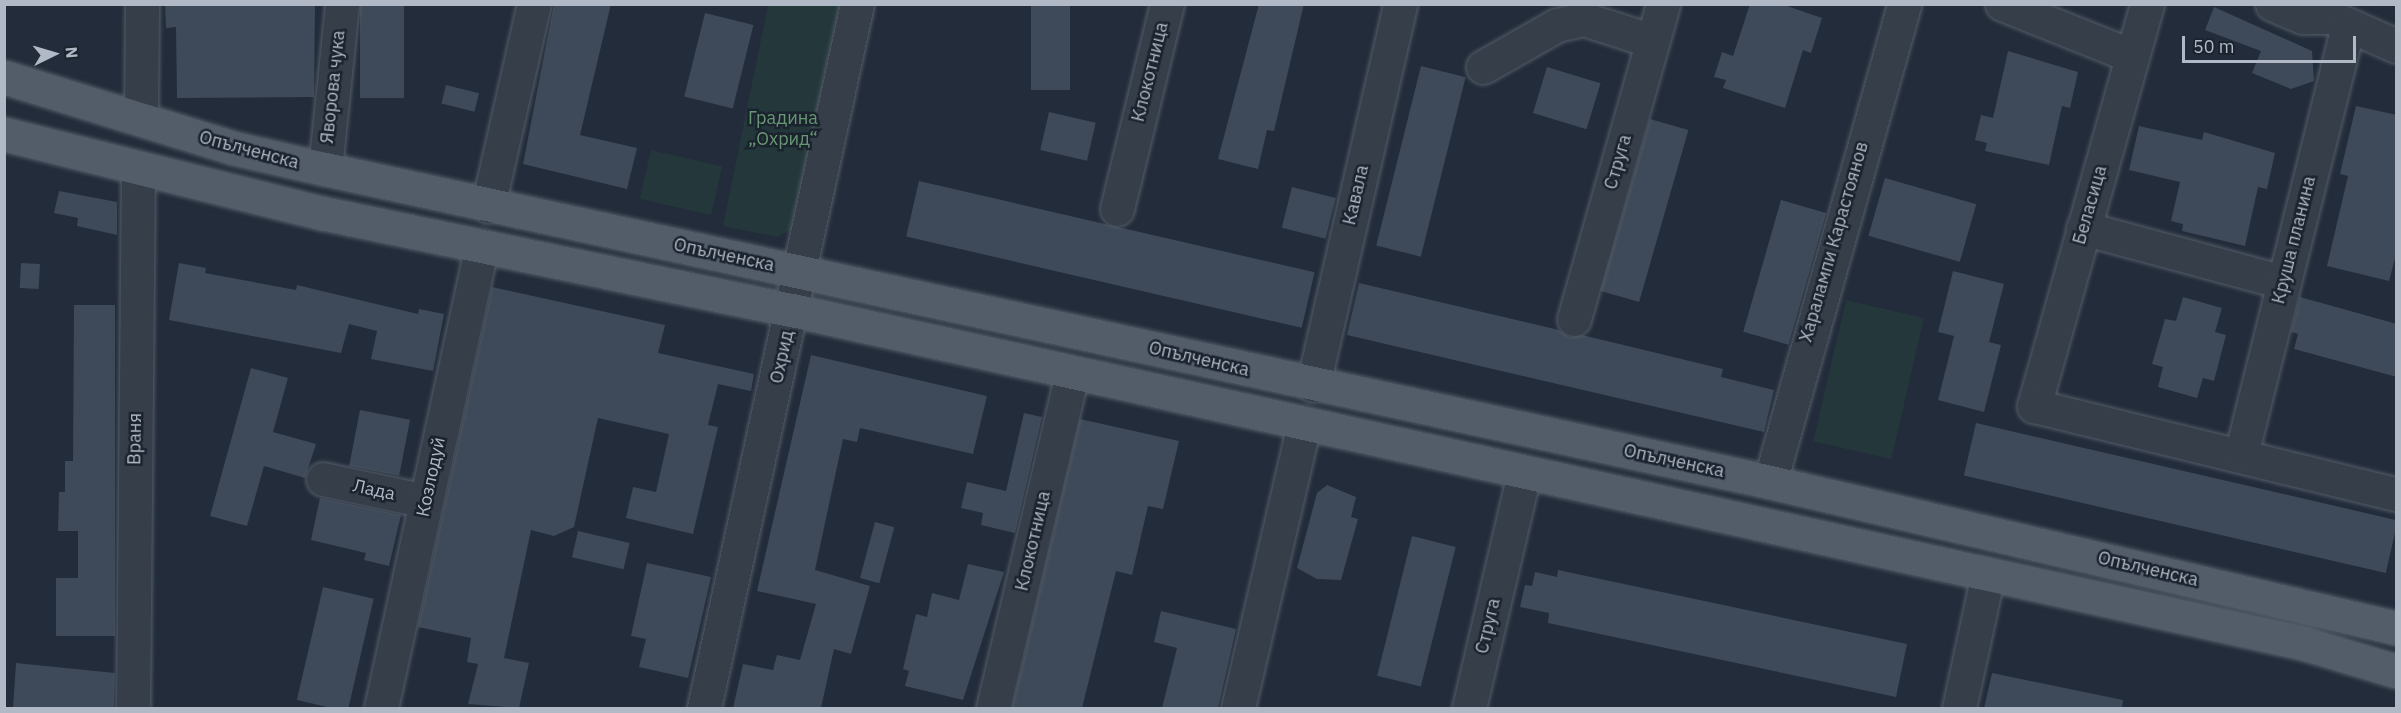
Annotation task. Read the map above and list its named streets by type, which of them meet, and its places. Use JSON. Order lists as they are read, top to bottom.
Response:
{
  "streets": {
    "main road": ["Опълченска"],
    "street": [
      "Клокотница",
      "Яворова чука",
      "Струга",
      "Кавала",
      "Беласица",
      "Круша планина",
      "Харалампи Карастоянов",
      "Охрид",
      "Враня",
      "Козлодуй",
      "Лада"
    ]
  },
  "crossings": [
    ["Яворова чука", "Опълченска"],
    ["Опълченска", "Кавала"],
    ["Опълченска", "Харалампи Карастоянов"],
    ["Опълченска", "Охрид"],
    ["Беласица", "Круша планина"],
    ["Козлодуй", "Лада"]
  ],
  "parks": ["Градина „Охрид“"],
  "scale_bar": "50 m",
  "north": "right"
}
